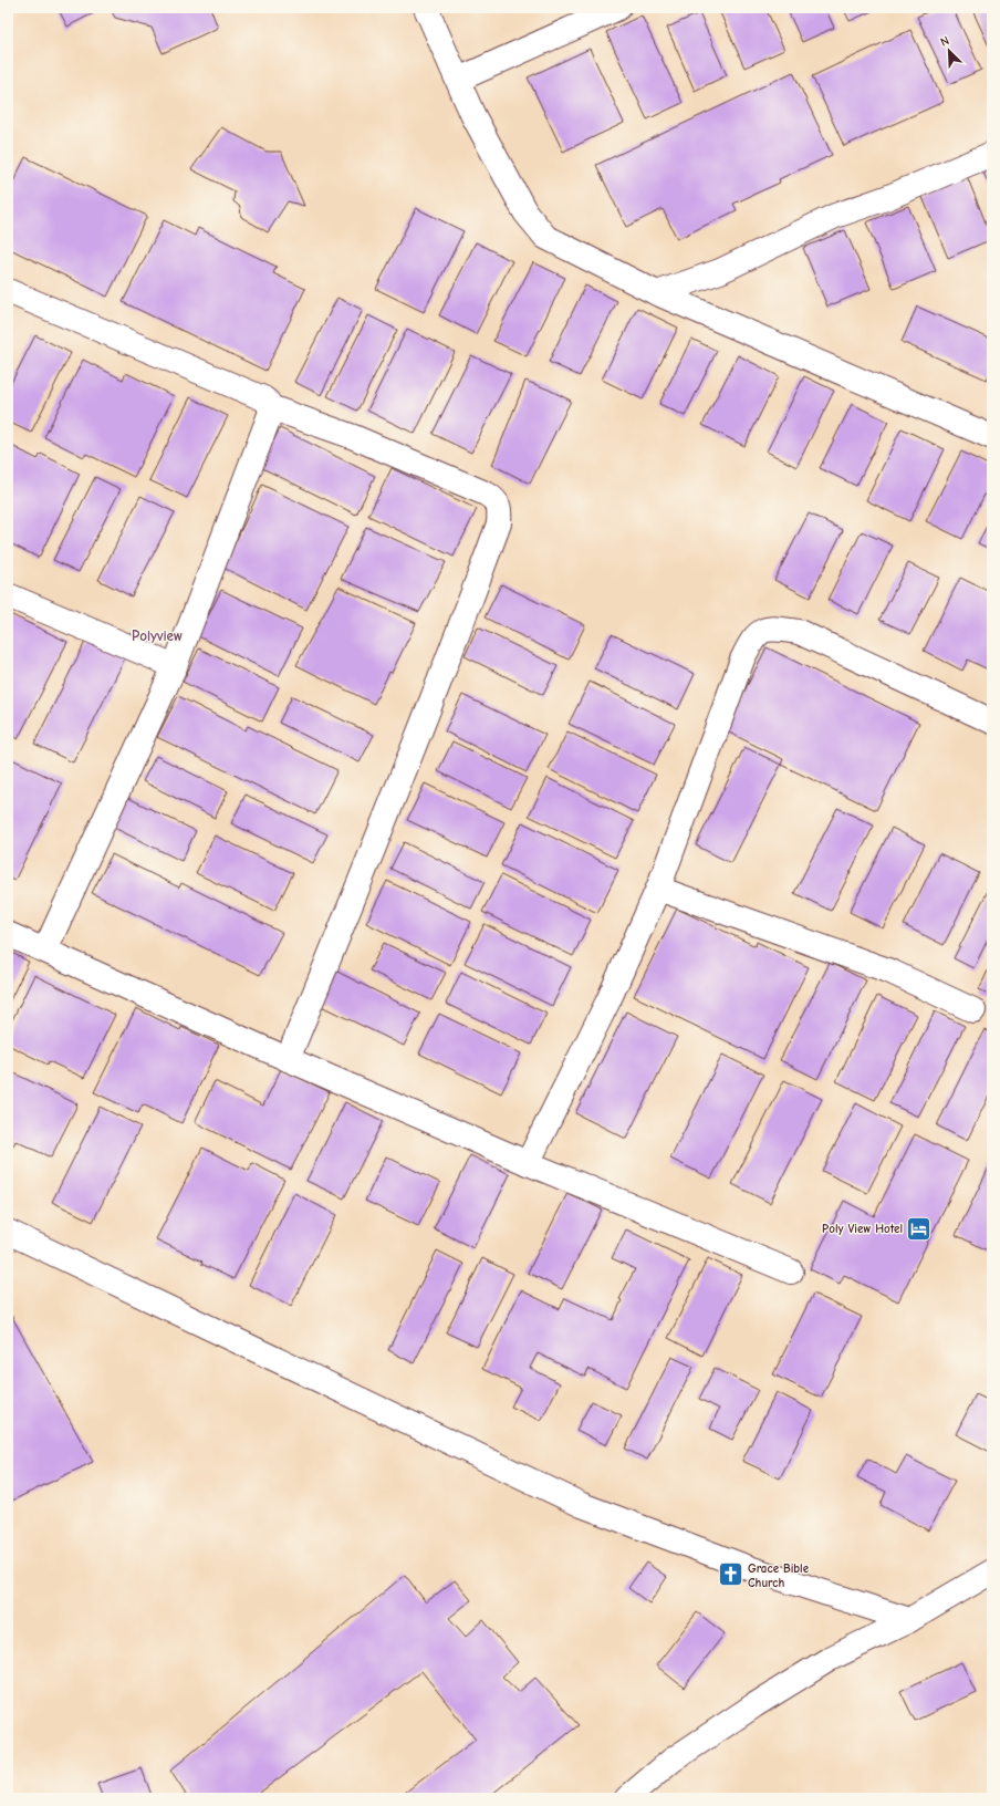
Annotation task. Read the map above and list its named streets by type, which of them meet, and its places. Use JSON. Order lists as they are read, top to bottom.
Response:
{
  "districts": ["Polyview"],
  "places": {
    "hotel": ["Poly View Hotel"],
    "church": ["Grace Bible Church"]
  },
  "north": "top left"
}
